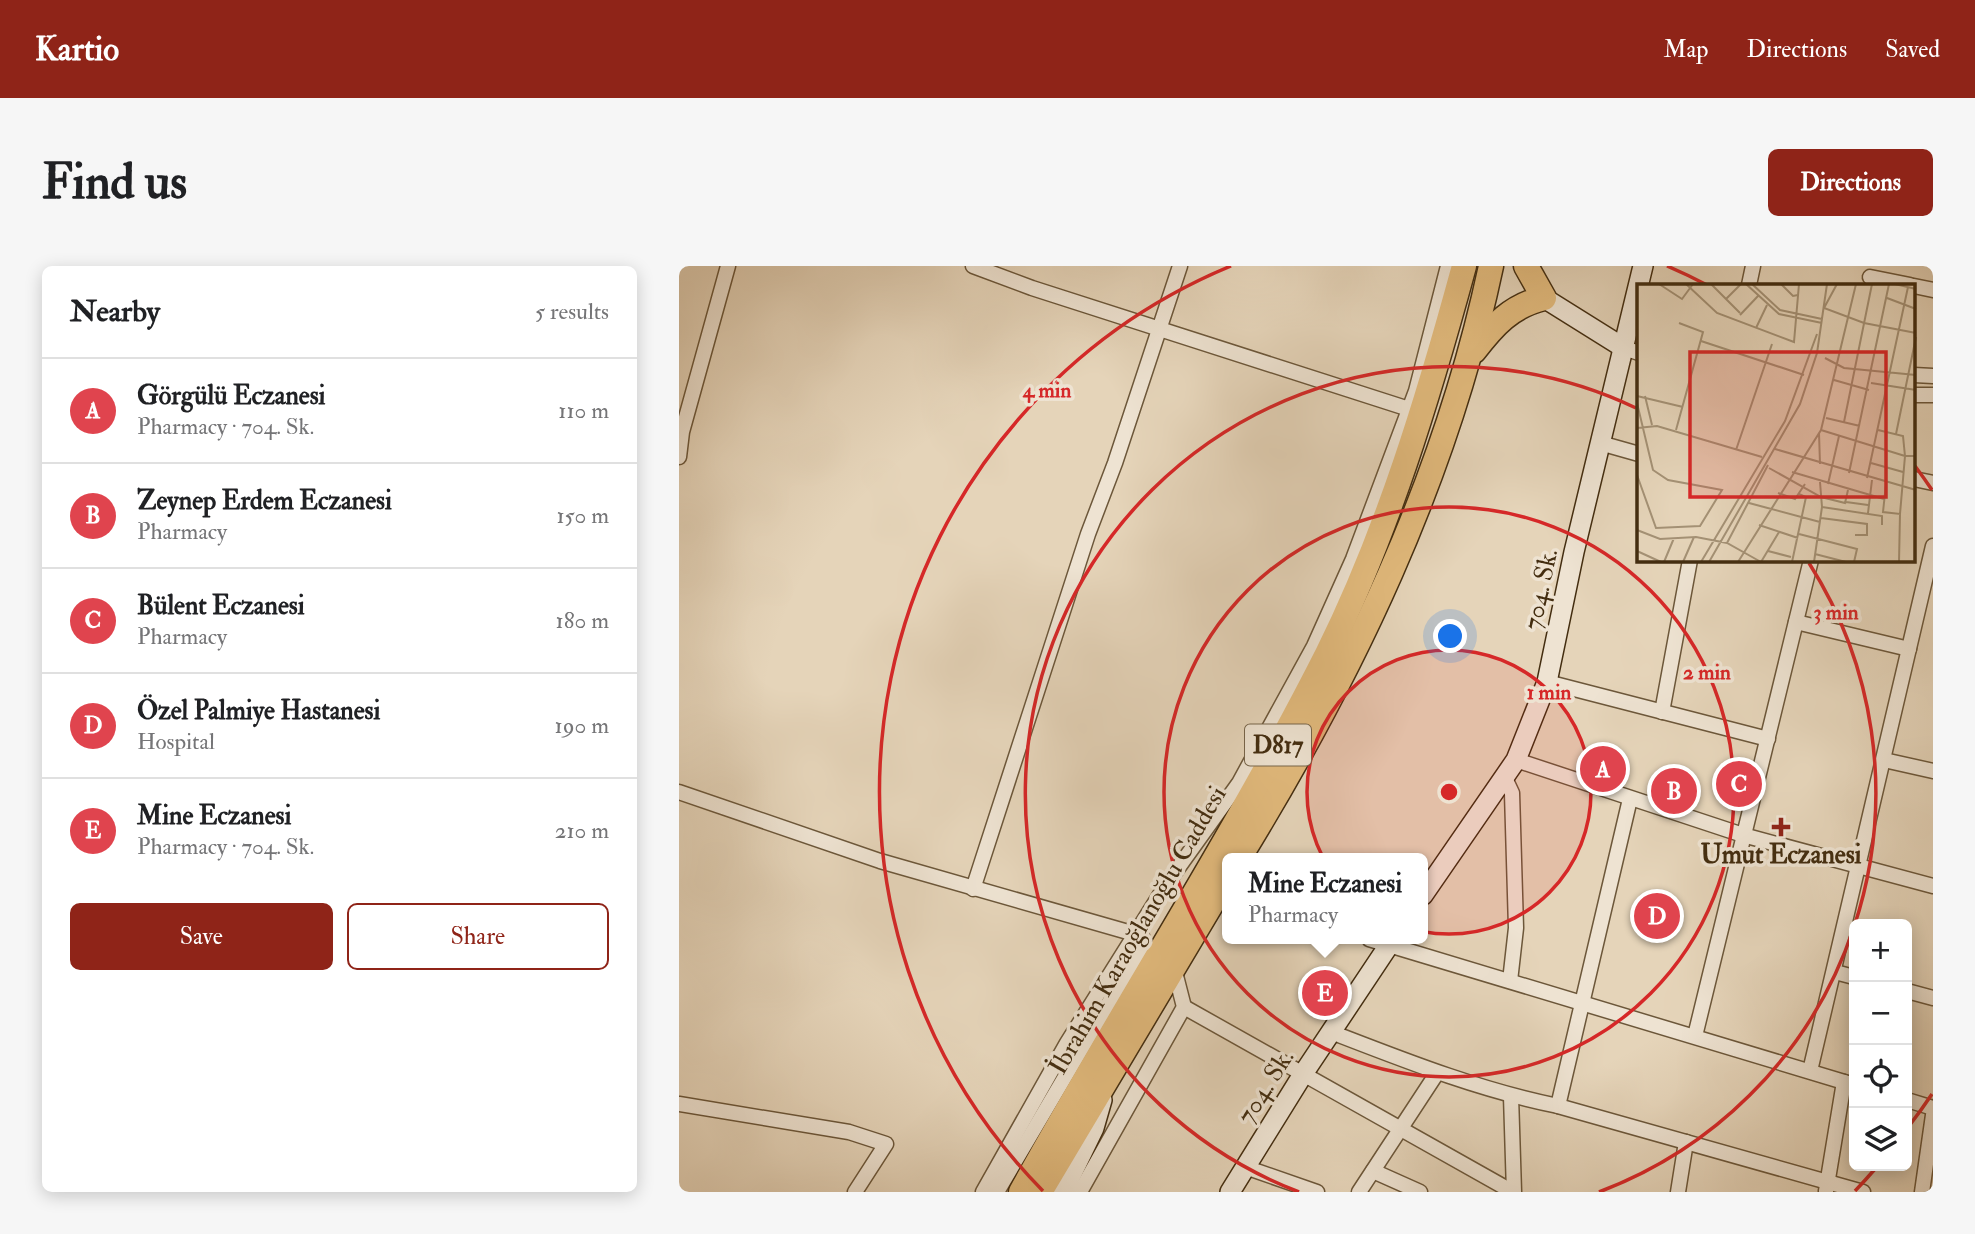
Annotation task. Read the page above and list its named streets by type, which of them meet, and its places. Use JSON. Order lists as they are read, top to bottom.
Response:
{
  "streets": {
    "highway": ["D817", "İbrahim Karaoğlanoğlu Caddesi"],
    "street": ["704. Sk."]
  },
  "places": {
    "health": ["Umut Eczanesi"]
  },
  "page": {
    "header": "Kartio",
    "nav": ["Map", "Directions", "Saved"],
    "buttons": [
      "Directions",
      ["Save", "Share"]
    ],
    "title": "Find us",
    "heading": ["Nearby", "5 results"],
    "list": [
      {
        "mark": "A",
        "name": "Görgülü Eczanesi",
        "note": "Pharmacy · 704. Sk.",
        "value": "110 m"
      },
      {
        "mark": "B",
        "name": "Zeynep Erdem Eczanesi",
        "note": "Pharmacy",
        "value": "150 m"
      },
      {
        "mark": "C",
        "name": "Bülent Eczanesi",
        "note": "Pharmacy",
        "value": "180 m"
      },
      {
        "mark": "D",
        "name": "Özel Palmiye Hastanesi",
        "note": "Hospital",
        "value": "190 m"
      },
      {
        "mark": "E",
        "name": "Mine Eczanesi",
        "note": "Pharmacy · 704. Sk.",
        "value": "210 m"
      }
    ],
    "pins": [
      "A",
      "C",
      "B",
      "D",
      "E"
    ],
    "popup": ["Mine Eczanesi", "Pharmacy"],
    "map_buttons": ["+", "−"]
  },
  "rings": [
    "4 min",
    "3 min",
    "2 min",
    "1 min"
  ]
}
